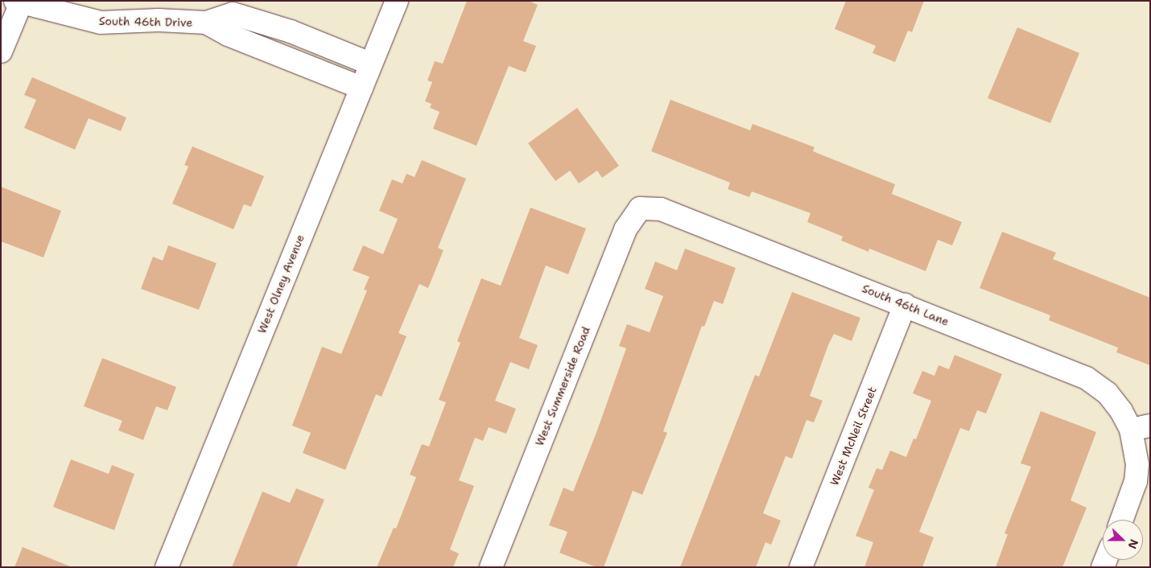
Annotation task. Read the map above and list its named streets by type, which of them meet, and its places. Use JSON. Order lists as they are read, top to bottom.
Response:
{
  "streets": {
    "street": [
      "South 46th Drive",
      "West Olney Avenue",
      "South 46th Lane",
      "West Summerside Road",
      "West McNeil Street"
    ]
  },
  "crossings": [
    ["South 46th Drive", "West Olney Avenue"],
    ["South 46th Lane", "West Summerside Road"],
    ["South 46th Lane", "West McNeil Street"]
  ],
  "north": "right"
}
